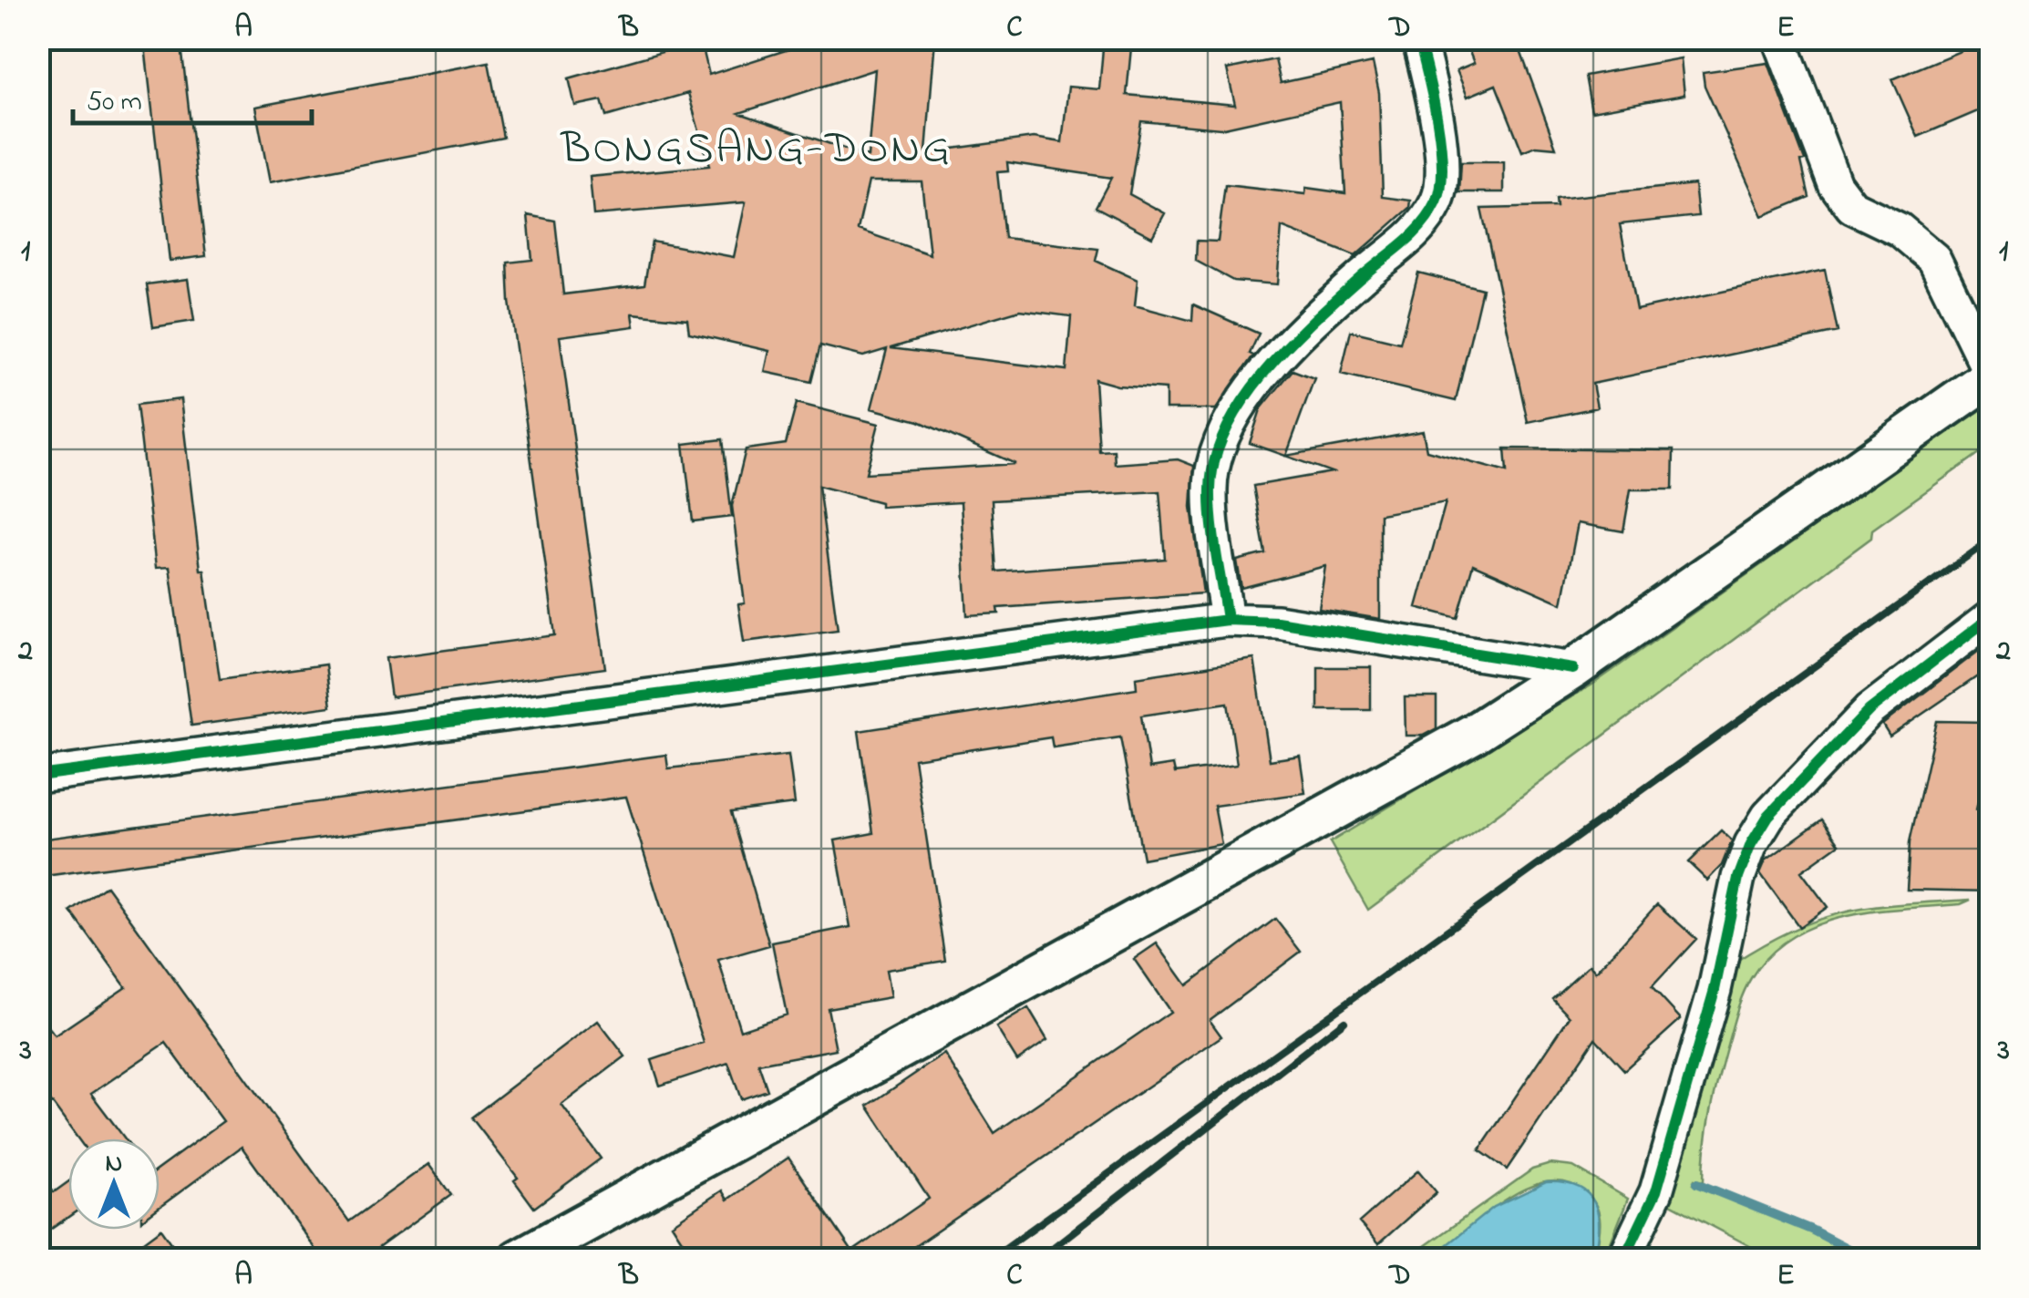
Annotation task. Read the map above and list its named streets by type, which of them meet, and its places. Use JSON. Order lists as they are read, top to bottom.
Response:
{
  "districts": ["BONGSANG-DONG"],
  "scale_bar": "50 m",
  "north": "top",
  "grid": {
    "columns": [
      "A",
      "B",
      "C",
      "D",
      "E"
    ],
    "rows": ["1", "2", "3"]
  }
}
